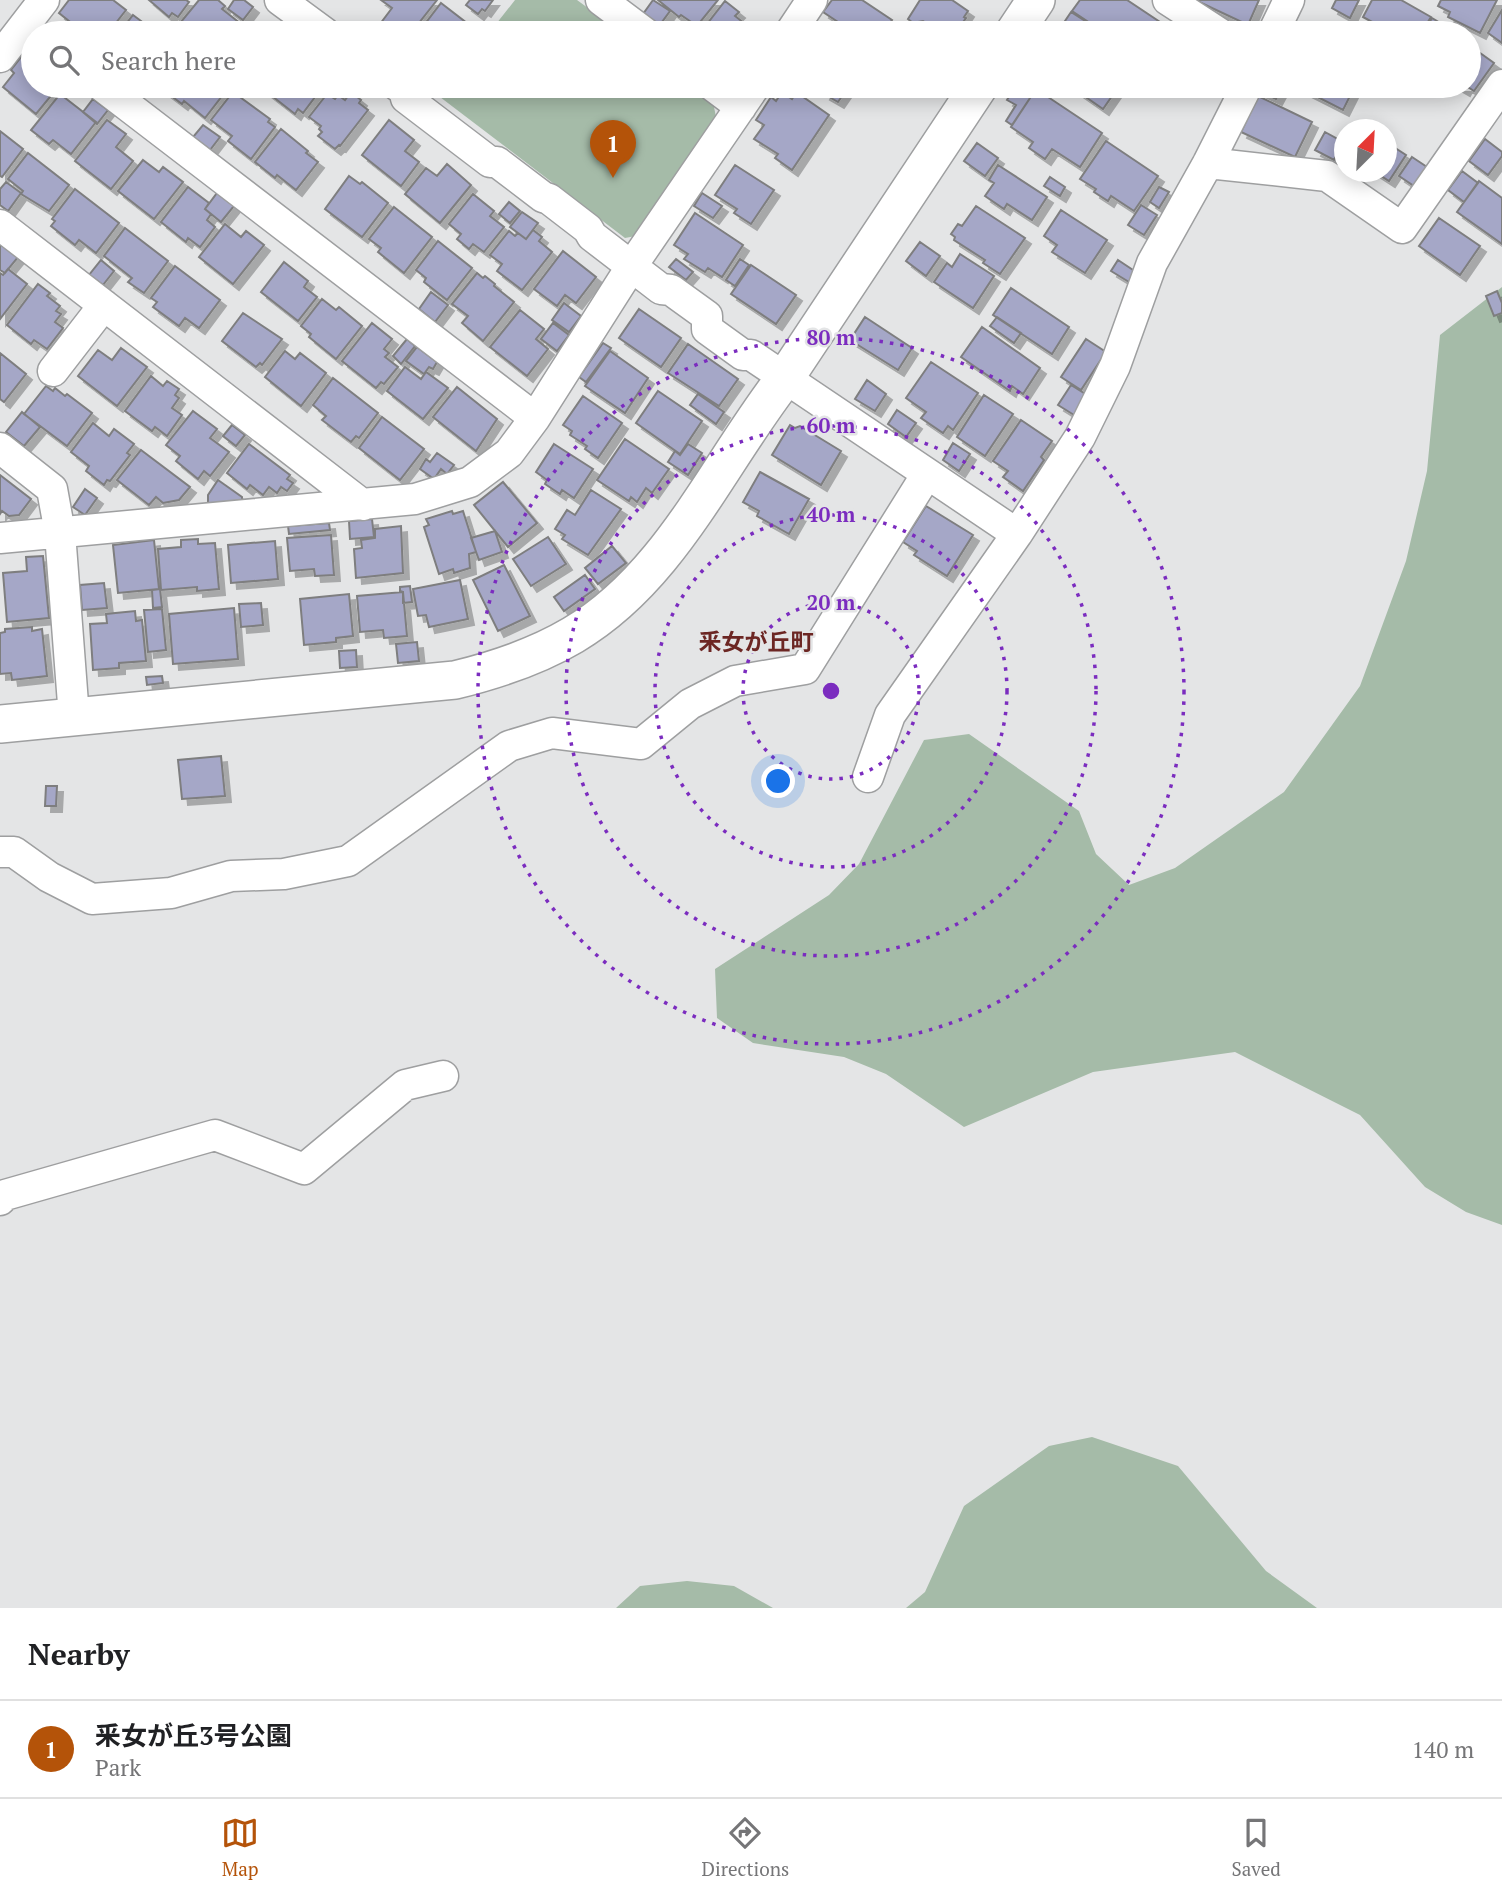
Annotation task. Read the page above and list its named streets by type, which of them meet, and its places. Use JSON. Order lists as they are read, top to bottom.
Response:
{
  "districts": ["釆女が丘町"],
  "north": "top right",
  "page": {
    "search": "Search here",
    "pins": "1",
    "heading": "Nearby",
    "list": [
      {
        "mark": "1",
        "name": "釆女が丘3号公園",
        "note": "Park",
        "value": "140 m"
      }
    ],
    "nav": ["Map", "Directions", "Saved"]
  },
  "rings": [
    "80 m",
    "60 m",
    "40 m",
    "20 m"
  ]
}
